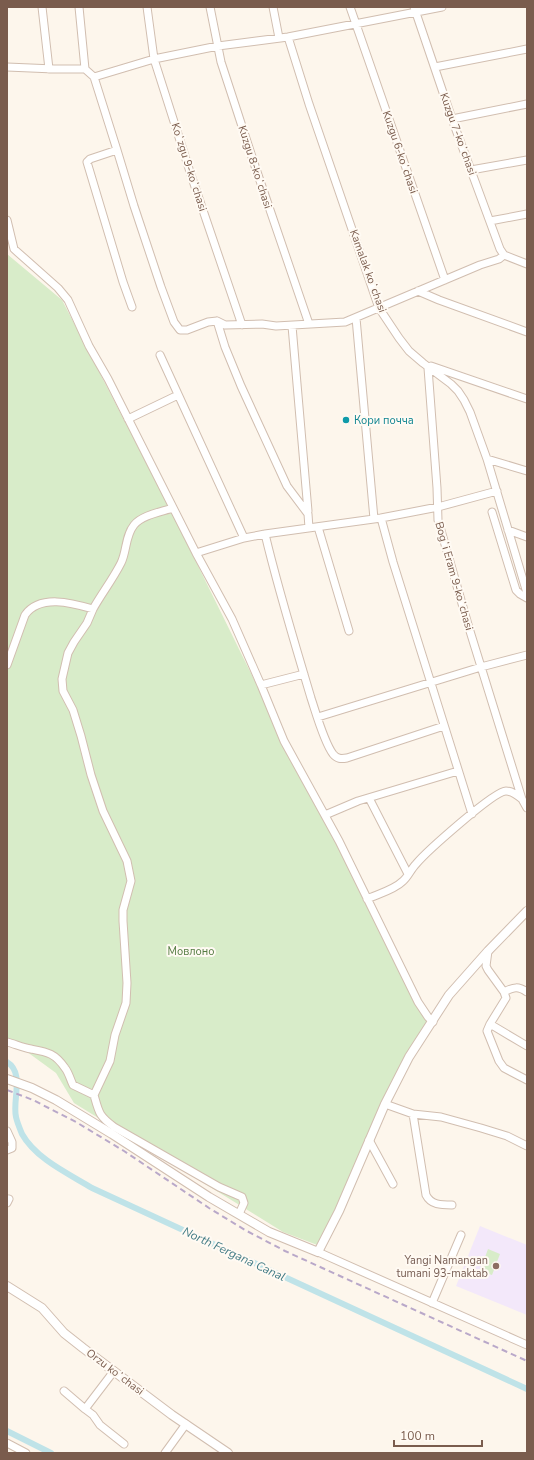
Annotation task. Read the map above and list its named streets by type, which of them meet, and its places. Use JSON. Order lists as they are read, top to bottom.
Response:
{
  "streets": {
    "street": [
      "Kuzgu 7-koʻchasi",
      "Kuzgu 6-koʻchasi",
      "Koʻzgu 9-koʻchasi",
      "Kuzgu 8-koʻchasi",
      "Kamalak koʻchasi",
      "Bogʻi Eram 9-koʻchasi",
      "Orzu koʻchasi"
    ]
  },
  "water": ["North Fergana Canal"],
  "parks": ["Мовлоно"],
  "places": ["Кори почча", "Yangi Namangan tumani 93-maktab"],
  "scale_bar": "100 m"
}
